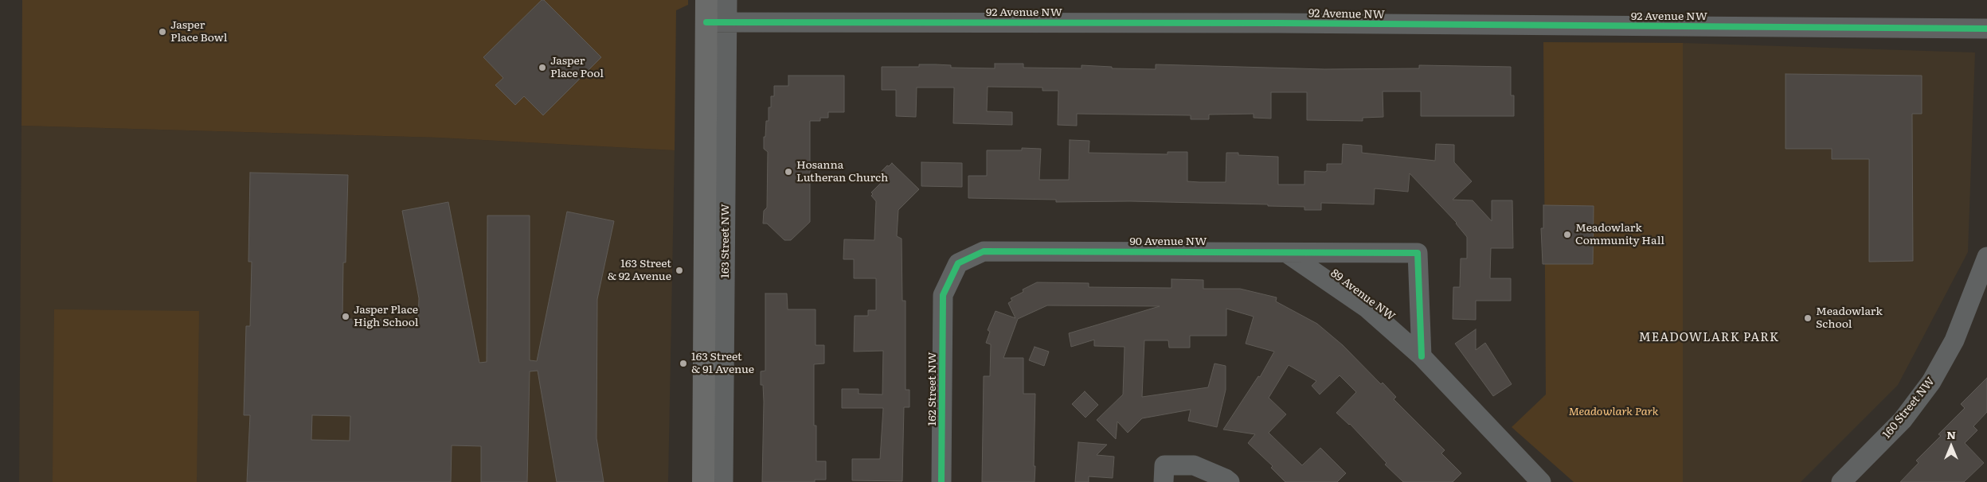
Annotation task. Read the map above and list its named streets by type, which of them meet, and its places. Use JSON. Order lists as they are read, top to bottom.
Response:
{
  "streets": {
    "main road": ["163 Street NW"],
    "street": [
      "92 Avenue NW",
      "90 Avenue NW",
      "89 Avenue NW",
      "162 Street NW",
      "160 Street NW"
    ]
  },
  "crossings": [
    ["92 Avenue NW", "163 Street NW"],
    ["90 Avenue NW", "89 Avenue NW"],
    ["90 Avenue NW", "162 Street NW"]
  ],
  "districts": ["MEADOWLARK PARK"],
  "parks": ["Meadowlark Park"],
  "places": [
    "Jasper Place Bowl",
    "Jasper Place Pool",
    "Hosanna Lutheran Church",
    "Meadowlark Community Hall",
    "163 Street & 92 Avenue",
    "Jasper Place High School",
    "Meadowlark School",
    "163 Street & 91 Avenue"
  ],
  "north": "top"
}
